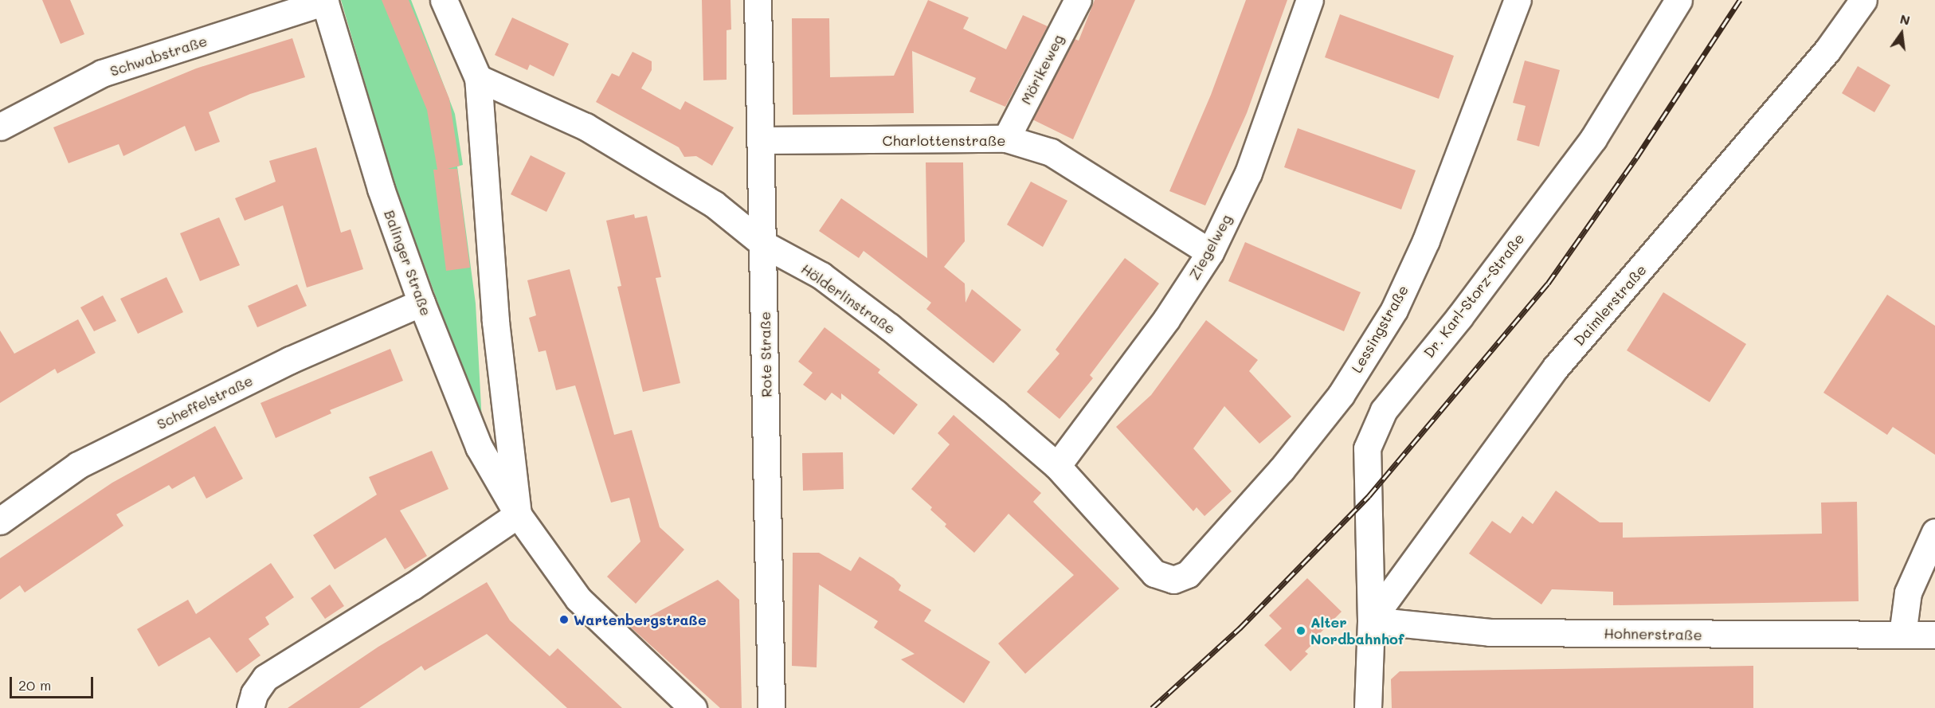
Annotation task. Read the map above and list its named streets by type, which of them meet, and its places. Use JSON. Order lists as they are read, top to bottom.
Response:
{
  "streets": {
    "street": [
      "Schwabstraße",
      "Mörikeweg",
      "Charlottenstraße",
      "Ziegelweg",
      "Balinger Straße",
      "Dr. Karl-Storz-Straße",
      "Hölderlinstraße",
      "Daimlerstraße",
      "Lessingstraße",
      "Rote Straße",
      "Scheffelstraße",
      "Hohnerstraße"
    ]
  },
  "crossings": [
    ["Schwabstraße", "Balinger Straße"],
    ["Mörikeweg", "Charlottenstraße"],
    ["Charlottenstraße", "Ziegelweg"],
    ["Charlottenstraße", "Rote Straße"],
    ["Ziegelweg", "Hölderlinstraße"],
    ["Balinger Straße", "Hölderlinstraße"],
    ["Balinger Straße", "Scheffelstraße"],
    ["Dr. Karl-Storz-Straße", "Daimlerstraße"],
    ["Dr. Karl-Storz-Straße", "Hohnerstraße"],
    ["Hölderlinstraße", "Lessingstraße"],
    ["Hölderlinstraße", "Rote Straße"],
    ["Daimlerstraße", "Hohnerstraße"]
  ],
  "places": ["Wartenbergstraße", "Alter Nordbahnhof"],
  "scale_bar": "20 m",
  "north": "top"
}
